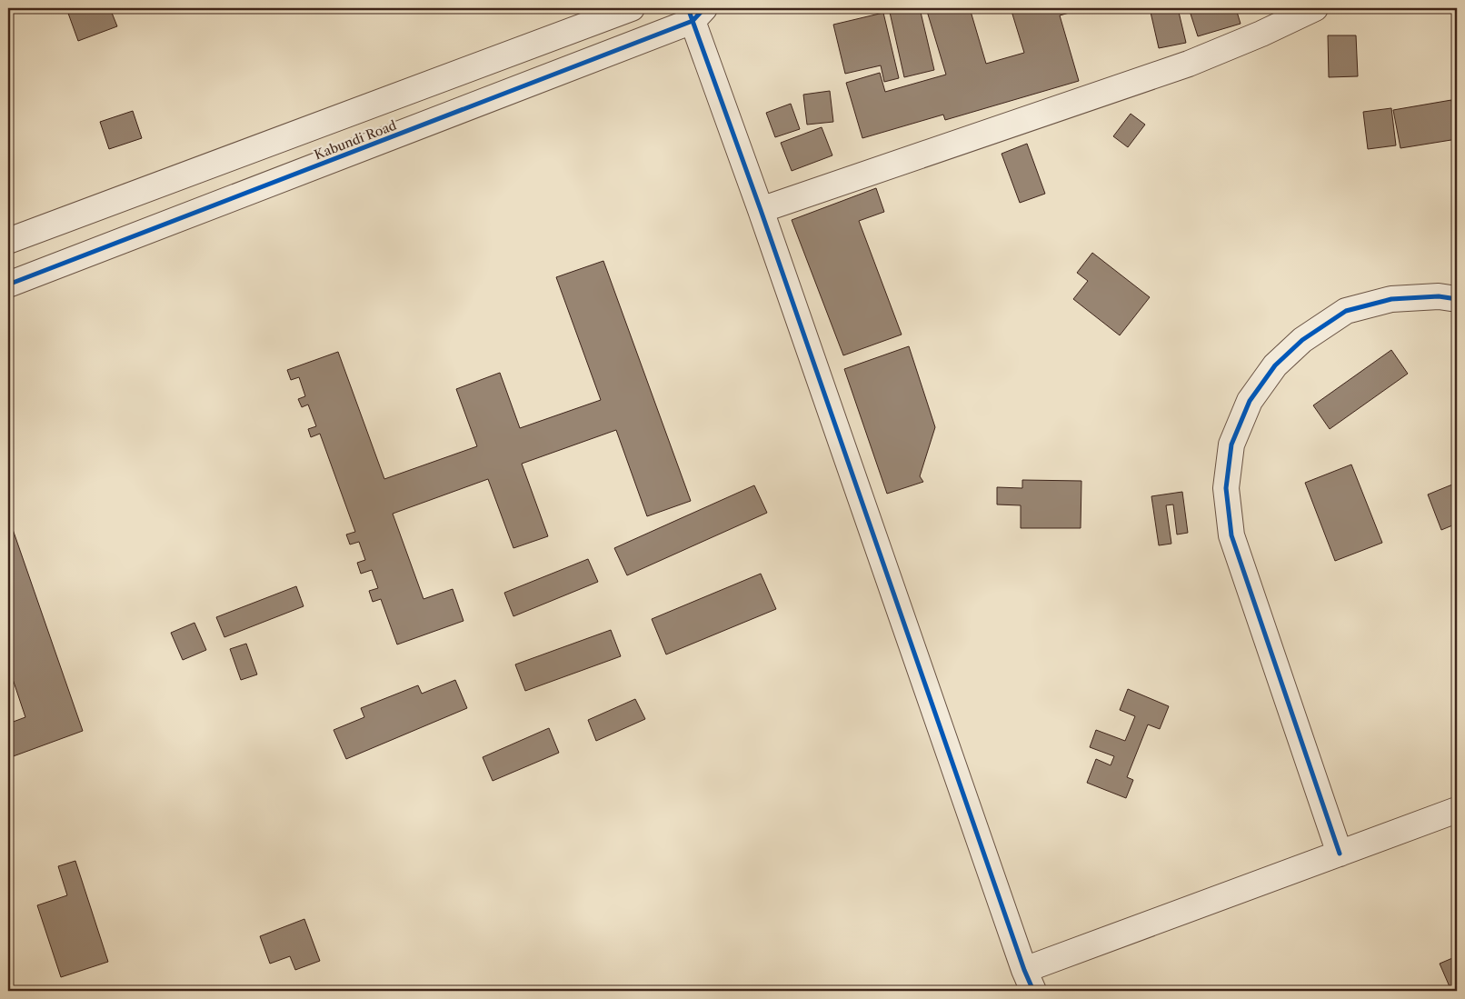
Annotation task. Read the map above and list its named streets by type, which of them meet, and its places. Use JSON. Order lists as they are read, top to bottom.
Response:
{
  "streets": {
    "street": ["Kabundi Road"]
  }
}
